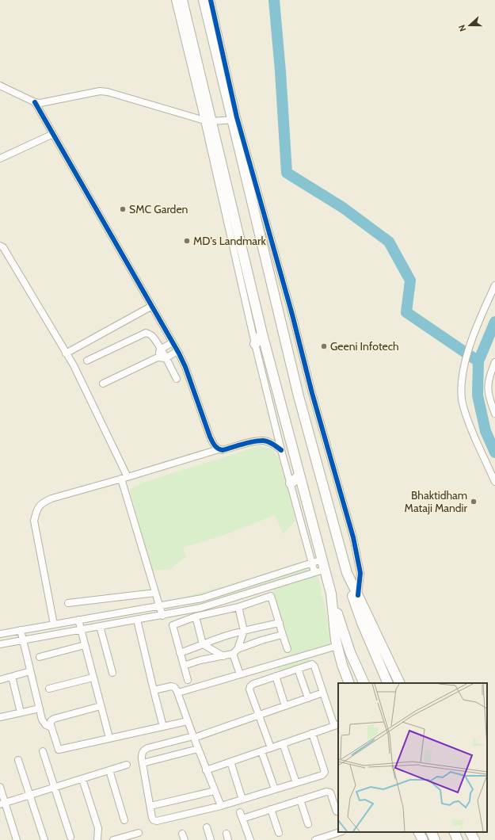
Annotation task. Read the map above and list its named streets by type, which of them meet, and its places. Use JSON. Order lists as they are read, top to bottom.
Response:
{
  "places": [
    "SMC Garden",
    "MD's Landmark",
    "Geeni Infotech",
    "Bhaktidham Mataji Mandir"
  ],
  "north": "left"
}
